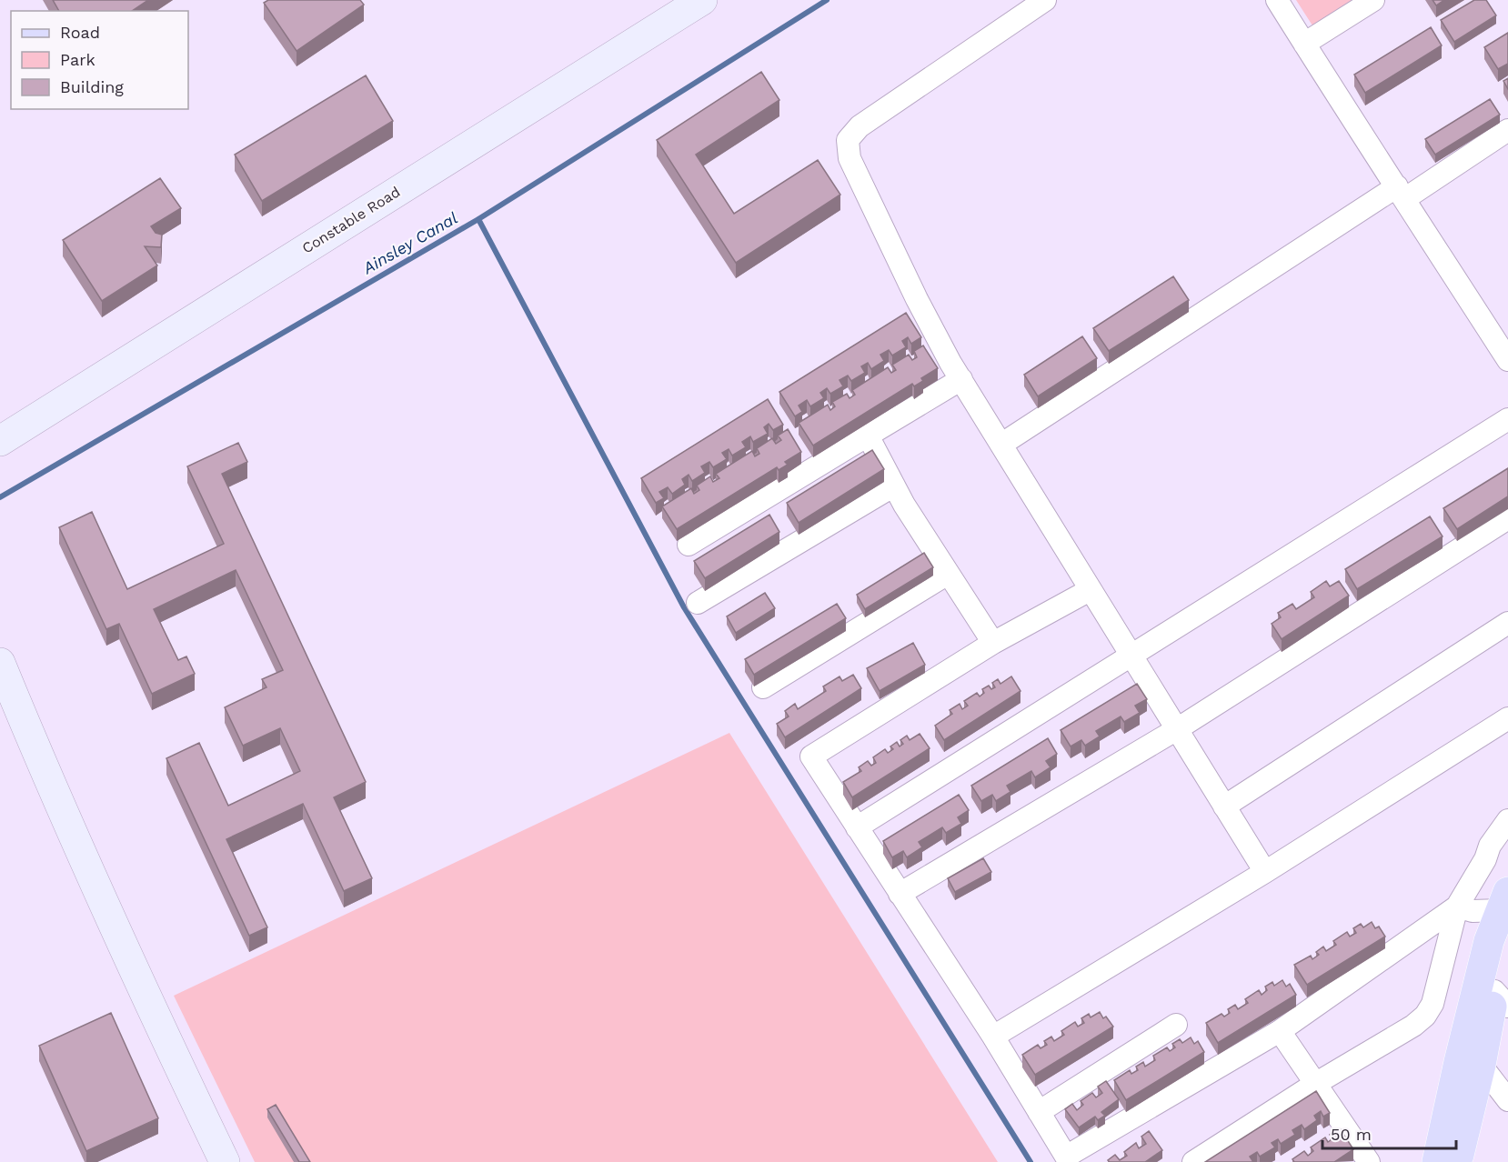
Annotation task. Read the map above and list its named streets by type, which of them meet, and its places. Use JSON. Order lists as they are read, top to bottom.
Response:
{
  "streets": {
    "street": ["Constable Road"]
  },
  "water": ["Ainsley Canal"],
  "legend": ["Road", "Park", "Building"],
  "scale_bar": "50 m"
}
